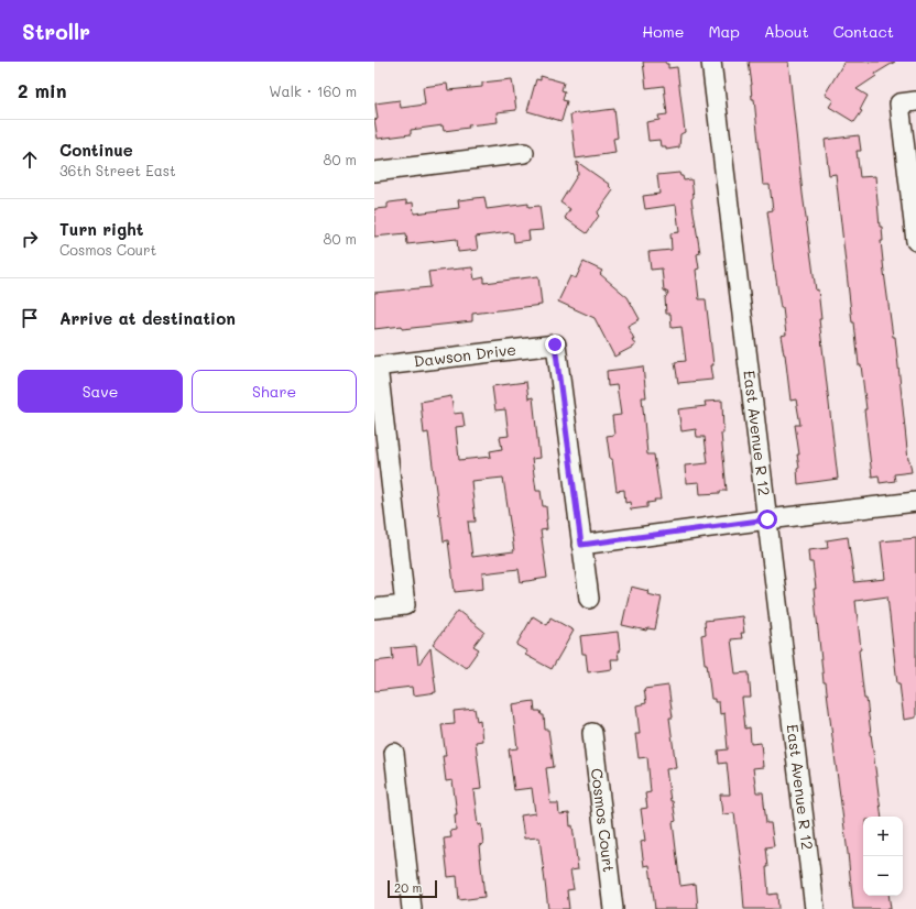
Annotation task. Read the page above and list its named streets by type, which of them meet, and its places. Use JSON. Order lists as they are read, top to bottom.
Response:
{
  "streets": {
    "street": ["Dawson Drive", "East Avenue R 12", "Cosmos Court"]
  },
  "scale_bar": "20 m",
  "page": {
    "header": "Strollr",
    "nav": [
      "Home",
      "Map",
      "About",
      "Contact"
    ],
    "heading": ["2 min", "Walk · 160 m"],
    "list": [
      ["Continue", "36th Street East", "80 m"],
      ["Turn right", "Cosmos Court", "80 m"],
      "Arrive at destination"
    ],
    "buttons": ["Save", "Share"],
    "map_buttons": ["+", "−"],
    "scale": "20 m"
  }
}
